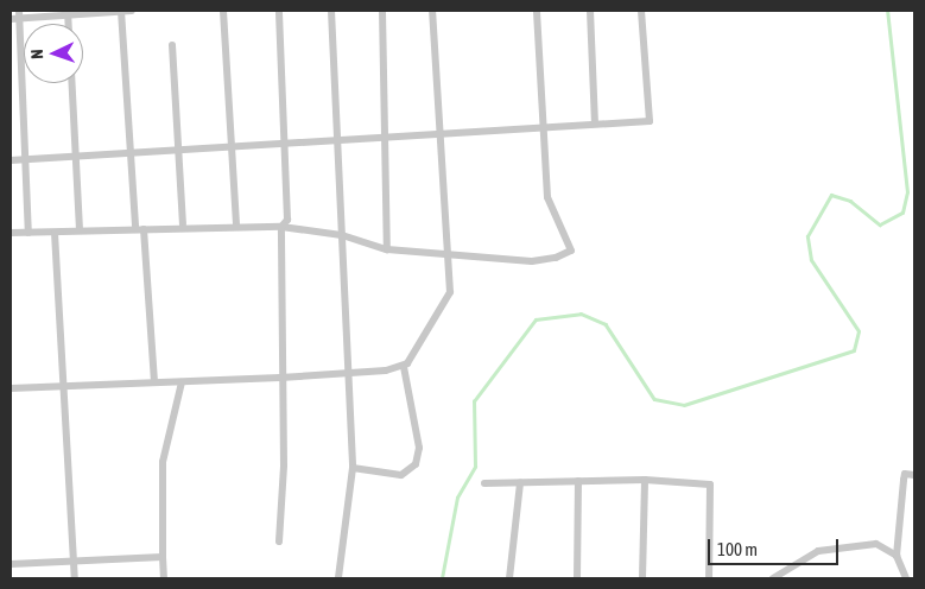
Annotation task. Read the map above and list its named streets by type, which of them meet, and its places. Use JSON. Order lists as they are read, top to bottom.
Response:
{
  "scale_bar": "100 m",
  "north": "left"
}
